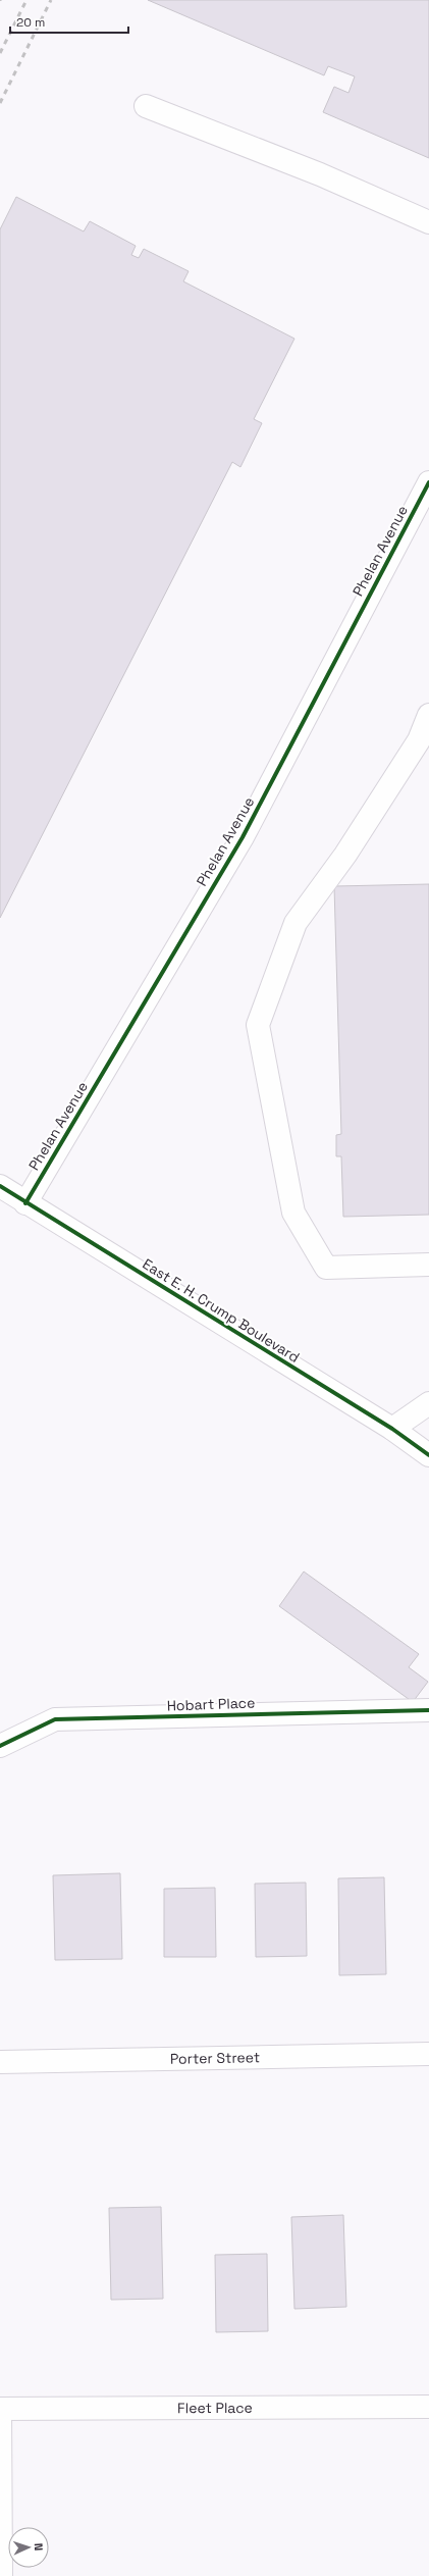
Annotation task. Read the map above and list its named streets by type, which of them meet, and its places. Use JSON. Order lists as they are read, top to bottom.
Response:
{
  "streets": {
    "street": [
      "Phelan Avenue",
      "East E. H. Crump Boulevard",
      "Hobart Place",
      "Porter Street",
      "Fleet Place"
    ]
  },
  "crossings": [
    ["Phelan Avenue", "East E. H. Crump Boulevard"]
  ],
  "scale_bar": "20 m",
  "north": "right"
}
